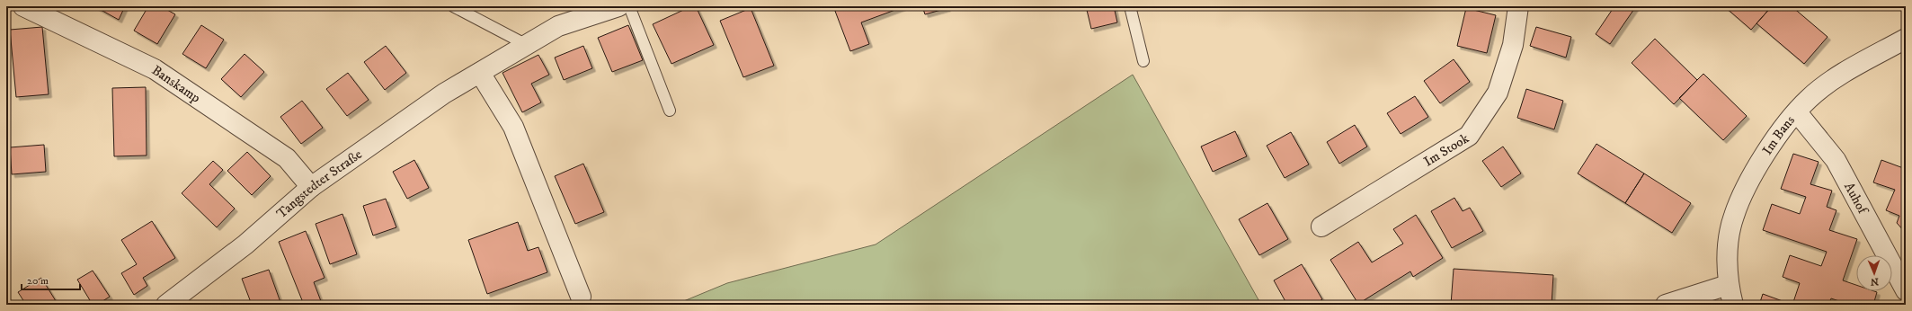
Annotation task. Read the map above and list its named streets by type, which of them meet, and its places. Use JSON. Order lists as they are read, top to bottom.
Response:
{
  "streets": {
    "street": [
      "Banskamp",
      "Im Bans",
      "Im Stook",
      "Tangstedter Straße",
      "Auhof"
    ]
  },
  "crossings": [
    ["Banskamp", "Tangstedter Straße"],
    ["Im Bans", "Auhof"]
  ],
  "scale_bar": "20 m",
  "north": "bottom"
}
